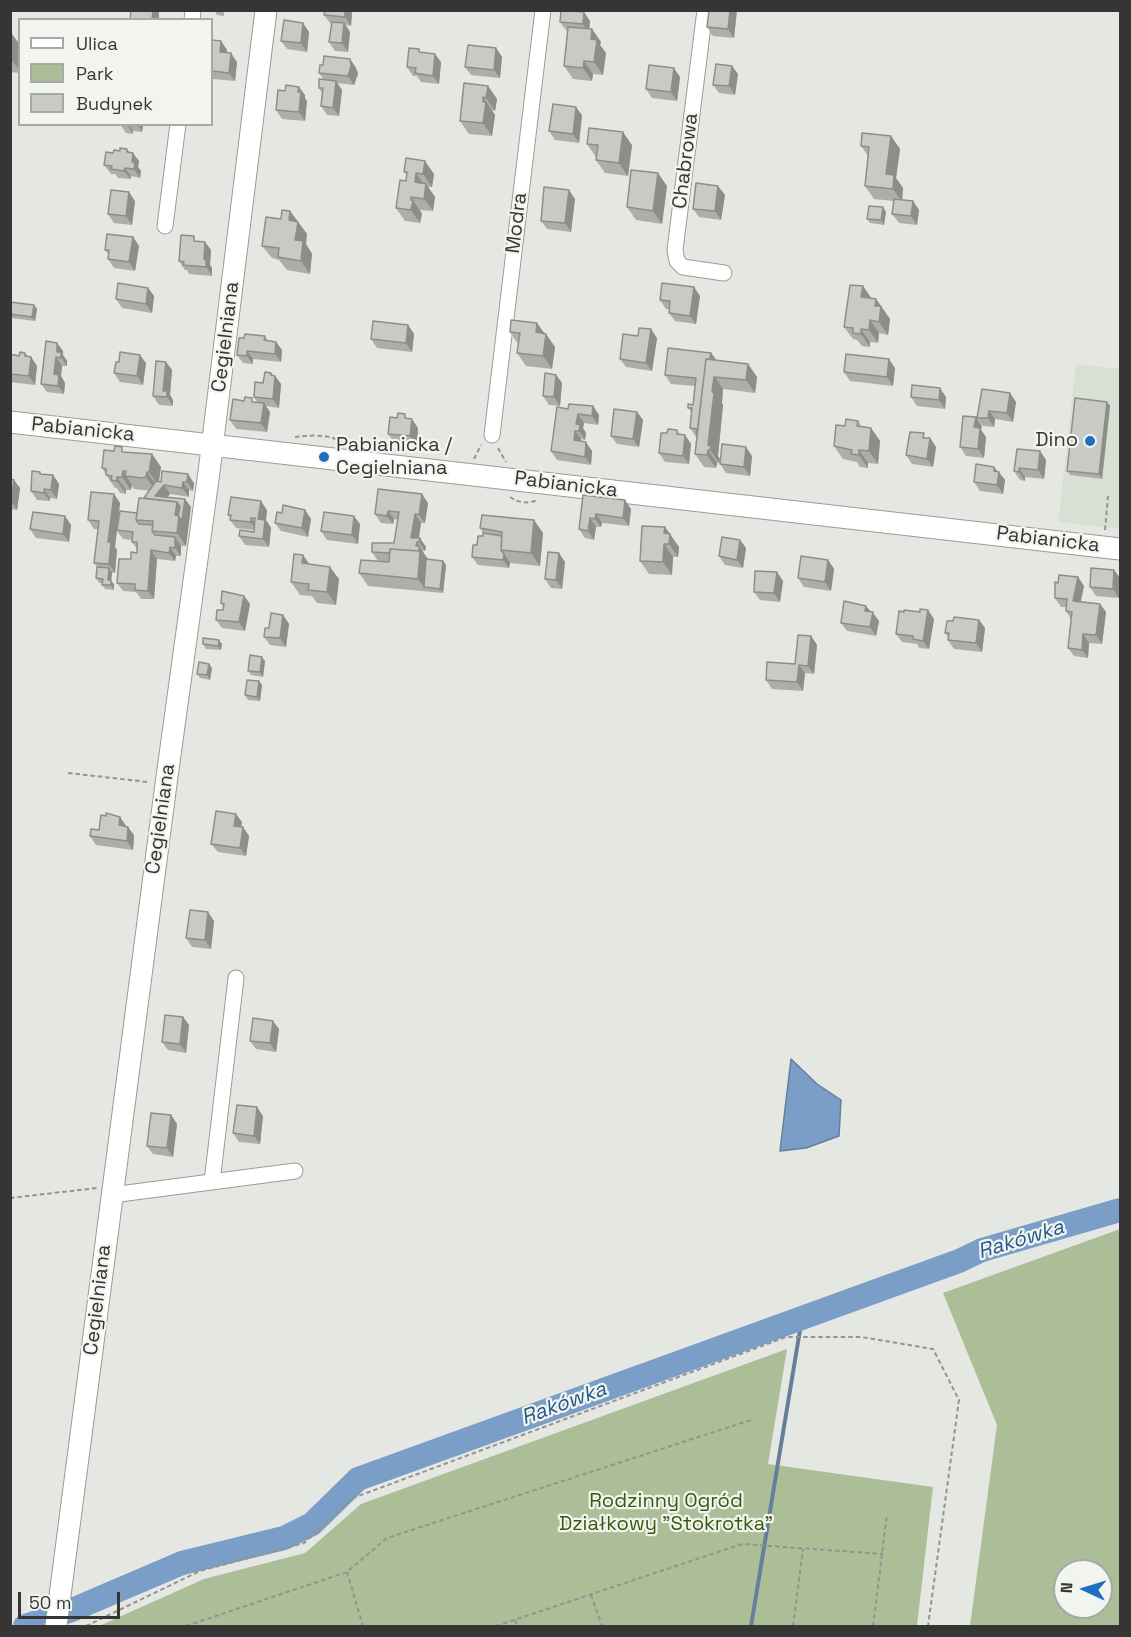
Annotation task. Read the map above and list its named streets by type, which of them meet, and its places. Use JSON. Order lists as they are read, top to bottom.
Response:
{
  "streets": {
    "street": [
      "Chabrowa",
      "Modra",
      "Cegielniana",
      "Pabianicka"
    ]
  },
  "crossings": [
    ["Cegielniana", "Pabianicka"]
  ],
  "water": ["Rakówka"],
  "parks": ["Rodzinny Ogród Działkowy \"Stokrotka\""],
  "places": ["Dino", "Pabianicka / Cegielniana"],
  "legend": ["Ulica", "Park", "Budynek"],
  "scale_bar": "50 m",
  "north": "left"
}
